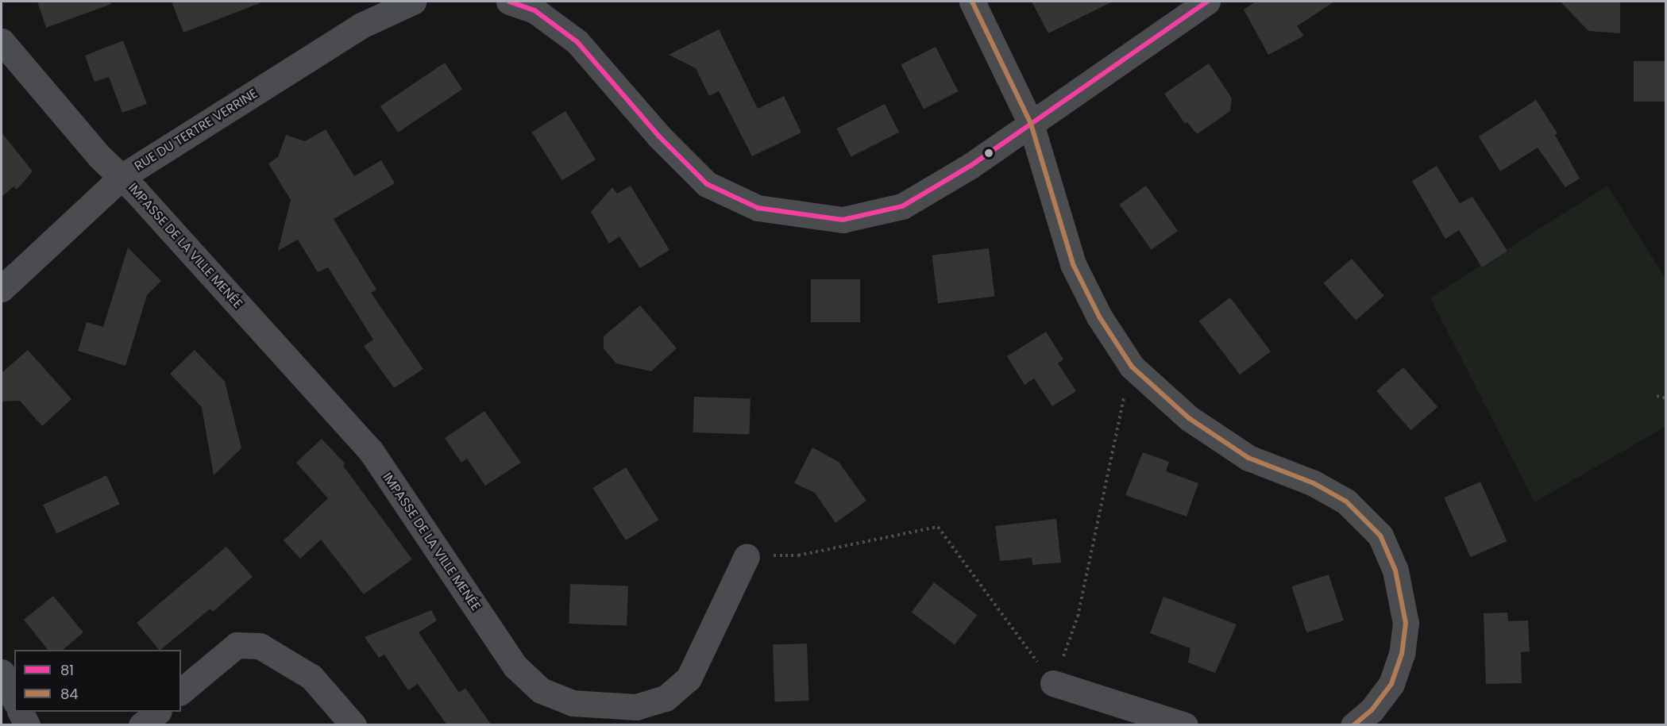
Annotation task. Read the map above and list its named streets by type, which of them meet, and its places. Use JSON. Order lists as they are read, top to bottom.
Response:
{
  "streets": {
    "street": ["RUE DU TERTRE VERRINE", "IMPASSE DE LA VILLE MENÉE"]
  },
  "crossings": [
    ["RUE DU TERTRE VERRINE", "IMPASSE DE LA VILLE MENÉE"]
  ],
  "lines": ["transit line 81", "transit line 84"],
  "legend": ["81", "84"]
}
